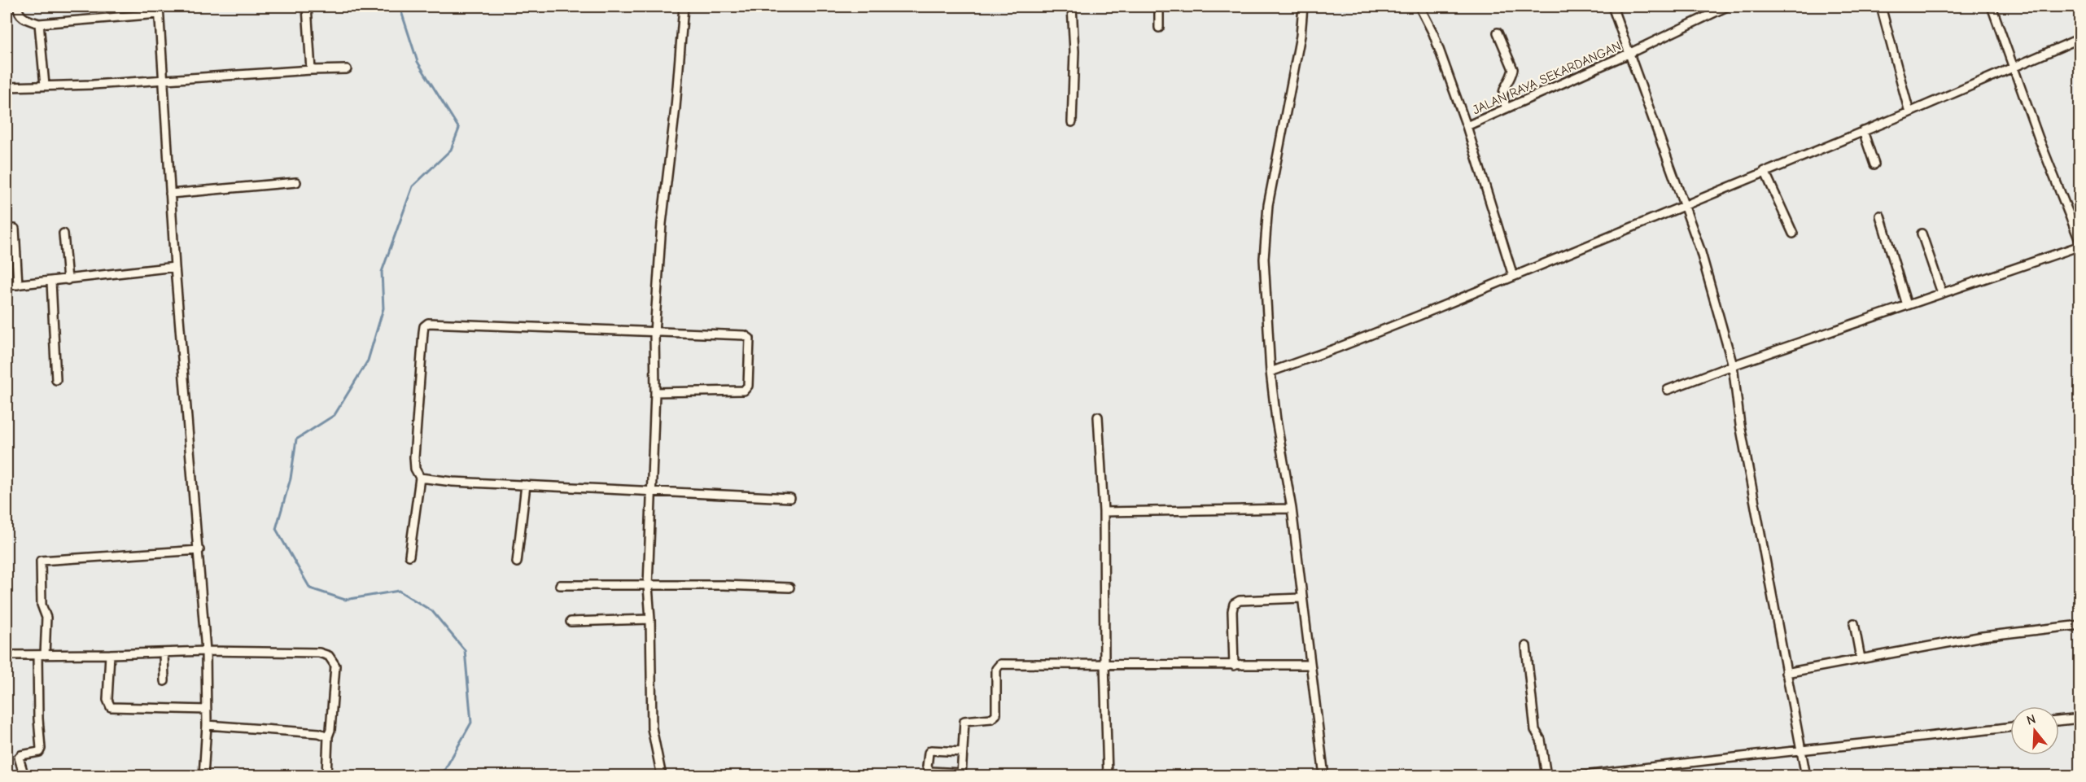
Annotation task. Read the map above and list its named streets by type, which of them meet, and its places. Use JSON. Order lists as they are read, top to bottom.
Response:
{
  "streets": {
    "street": ["JALAN RAYA SEKARDANGAN"]
  },
  "north": "top"
}
